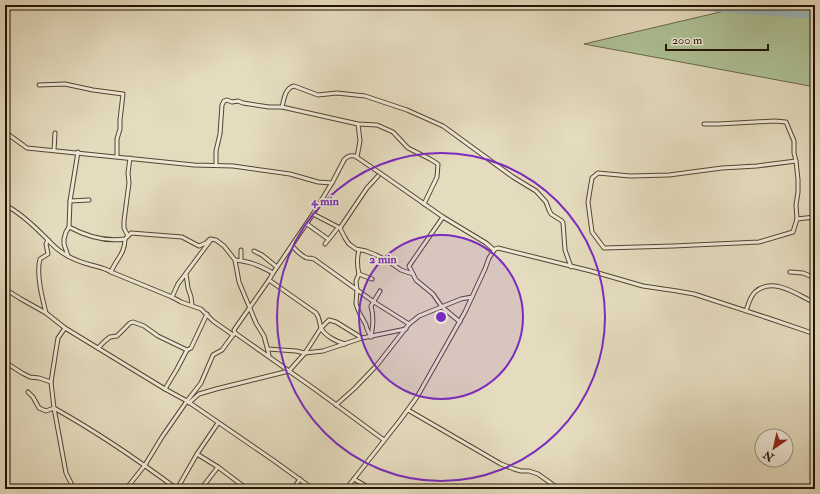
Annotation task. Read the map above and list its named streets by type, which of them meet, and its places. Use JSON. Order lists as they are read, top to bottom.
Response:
{
  "scale_bar": "200 m",
  "north": "bottom left",
  "rings": ["4 min", "2 min"]
}
